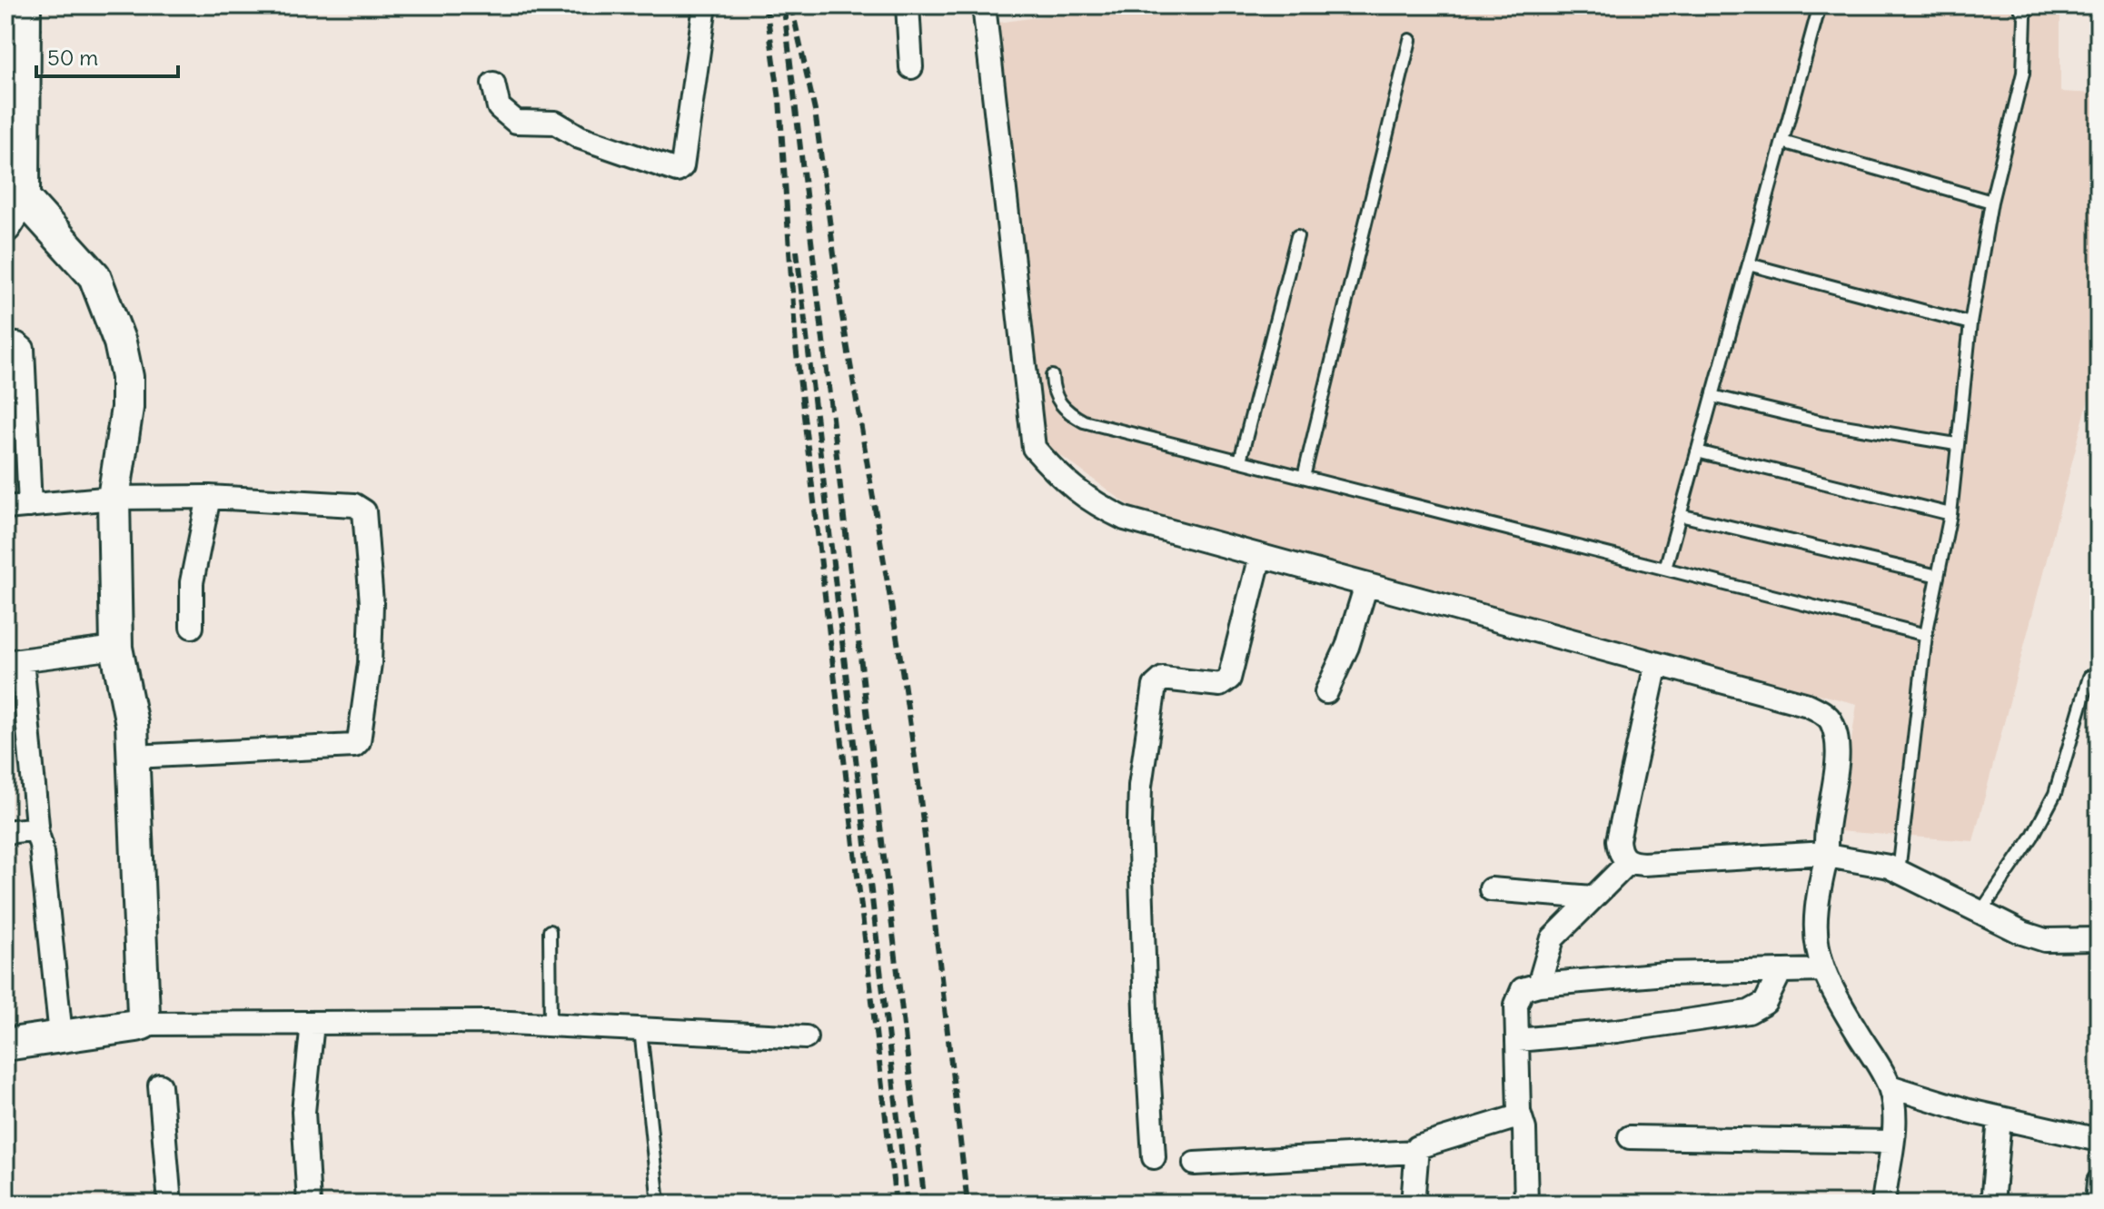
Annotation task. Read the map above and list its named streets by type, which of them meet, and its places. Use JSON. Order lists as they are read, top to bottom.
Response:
{
  "scale_bar": "50 m"
}
